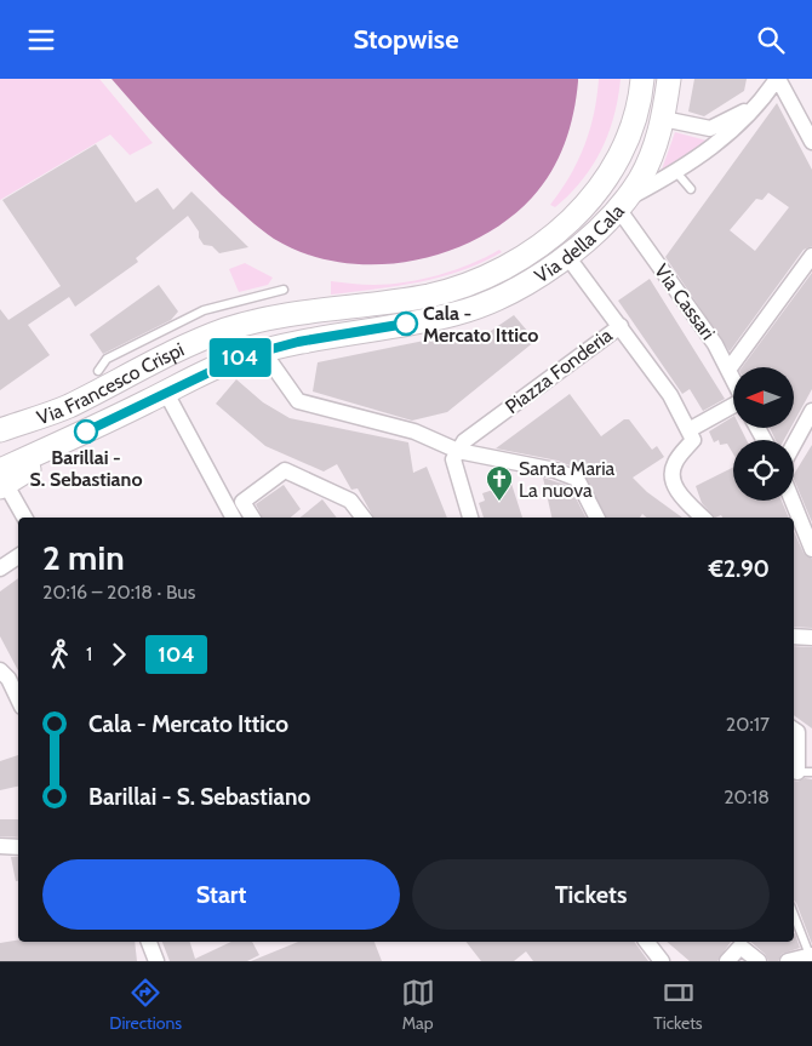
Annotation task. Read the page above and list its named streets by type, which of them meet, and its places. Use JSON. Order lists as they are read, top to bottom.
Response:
{
  "streets": {
    "main road": ["Via della Cala", "Via Francesco Crispi"],
    "street": ["Via Cassari", "Piazza Fonderia"]
  },
  "crossings": [
    ["Via della Cala", "Via Cassari"],
    ["Via della Cala", "Piazza Fonderia"],
    ["Via della Cala", "Via Francesco Crispi"]
  ],
  "places": {
    "other": ["Cala - Mercato Ittico", "Barillai - S. Sebastiano"],
    "church": ["Santa Maria La nuova"]
  },
  "lines": ["bus line 104"],
  "north": "left",
  "page": {
    "header": "Stopwise",
    "on_map": "104",
    "heading": ["2 min", "20:16 – 20:18 · Bus", "€2.90"],
    "legs": ["1", "104"],
    "list": [
      {
        "name": "Cala - Mercato Ittico",
        "value": "20:17"
      },
      {
        "name": "Barillai - S. Sebastiano",
        "value": "20:18"
      }
    ],
    "buttons": ["Start", "Tickets"],
    "tabs": ["Directions", "Map", "Tickets"]
  }
}
